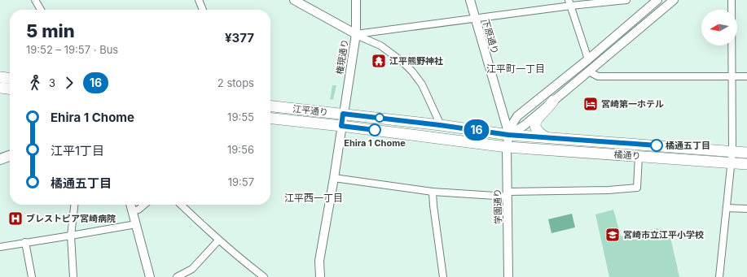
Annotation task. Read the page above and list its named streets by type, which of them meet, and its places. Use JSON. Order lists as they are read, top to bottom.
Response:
{
  "streets": {
    "highway": ["江平通り", "橘通り"],
    "street": ["下原通り", "権現通り", "学園通り"]
  },
  "crossings": [
    ["下原通り", "江平通り"],
    ["下原通り", "橘通り"],
    ["下原通り", "学園通り"],
    ["権現通り", "江平通り"],
    ["江平通り", "橘通り"],
    ["江平通り", "学園通り"],
    ["橘通り", "学園通り"]
  ],
  "districts": ["江平町一丁目", "江平西一丁目"],
  "places": {
    "temple": ["江平熊野神社"],
    "hotel": ["宮崎第一ホテル"],
    "other": ["Ehira 1 Chome", "橘通五丁目"],
    "hospital": ["ブレストピア宮崎病院"],
    "school or university": ["宮崎市立江平小学校"]
  },
  "lines": ["bus line 16"],
  "north": "left",
  "page": {
    "on_map": "16",
    "heading": ["5 min", "19:52 – 19:57 · Bus", "¥377"],
    "legs": ["3", "16", "2 stops"],
    "list": [
      {
        "name": "Ehira 1 Chome",
        "value": "19:55"
      },
      {
        "name": "江平1丁目",
        "value": "19:56"
      },
      {
        "name": "橘通五丁目",
        "value": "19:57"
      }
    ]
  }
}
